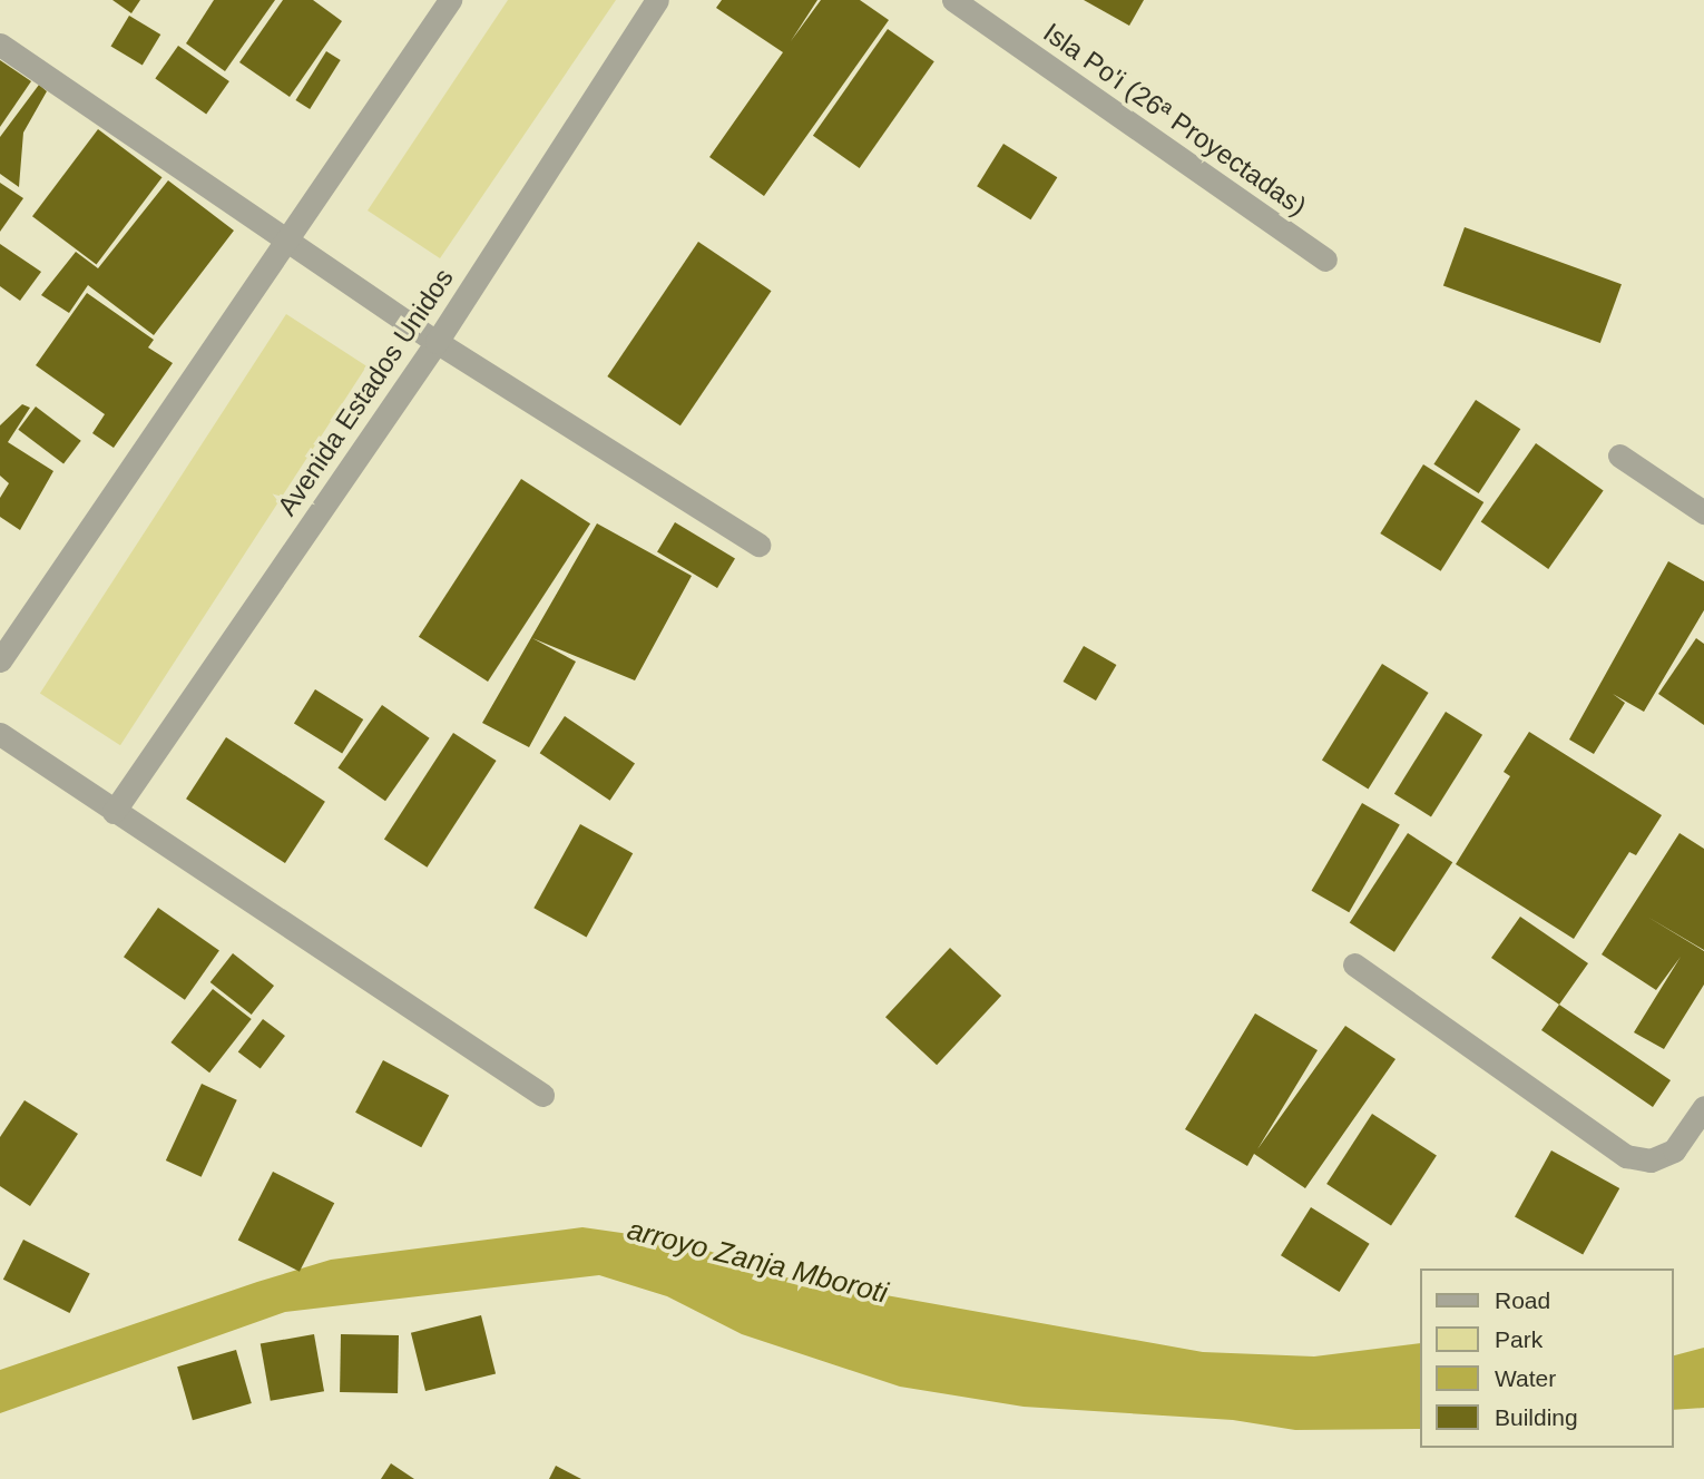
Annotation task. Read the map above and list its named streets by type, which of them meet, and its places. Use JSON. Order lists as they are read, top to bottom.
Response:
{
  "streets": {
    "street": ["Isla Po'i (26ª Proyectadas)", "Avenida Estados Unidos"]
  },
  "water": ["arroyo Zanja Mboroti"],
  "legend": [
    "Road",
    "Park",
    "Water",
    "Building"
  ]
}
